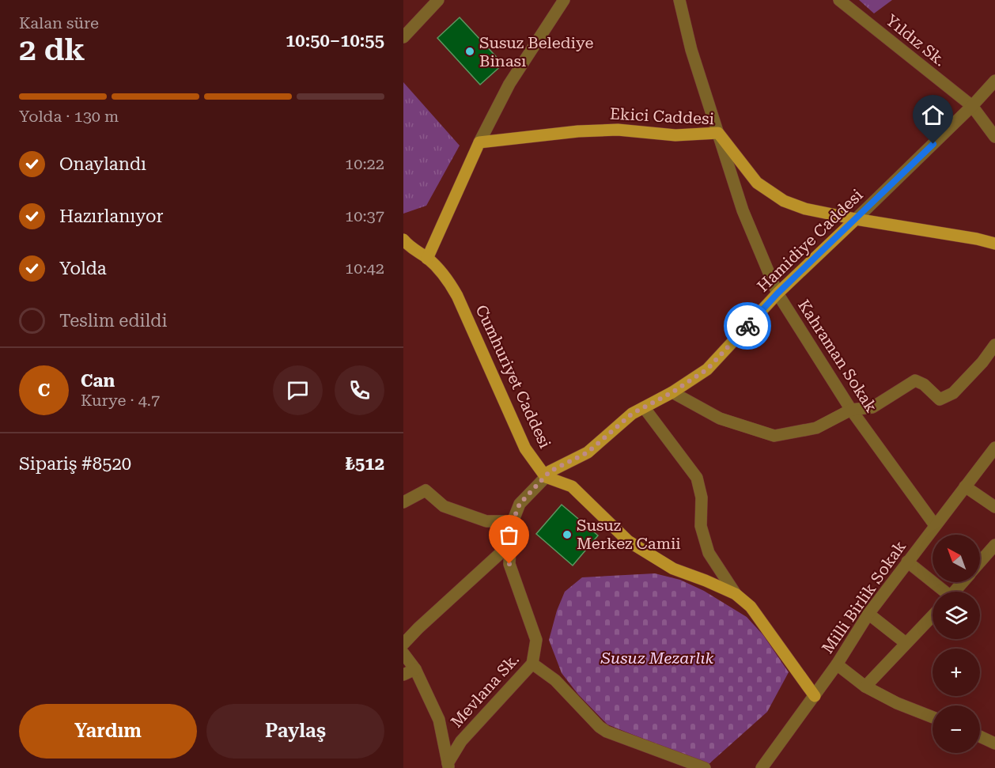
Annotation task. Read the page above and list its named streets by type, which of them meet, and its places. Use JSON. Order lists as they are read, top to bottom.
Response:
{
  "streets": {
    "main road": ["Ekici Caddesi", "Hamidiye Caddesi", "Cumhuriyet Caddesi"],
    "street": [
      "Yıldız Sk.",
      "Kahraman Sokak",
      "Milli Birlik Sokak",
      "Mevlana Sk."
    ]
  },
  "crossings": [
    ["Yıldız Sk.", "Hamidiye Caddesi"],
    ["Ekici Caddesi", "Hamidiye Caddesi"],
    ["Ekici Caddesi", "Kahraman Sokak"],
    ["Hamidiye Caddesi", "Kahraman Sokak"],
    ["Hamidiye Caddesi", "Cumhuriyet Caddesi"],
    ["Hamidiye Caddesi", "Mevlana Sk."],
    ["Kahraman Sokak", "Milli Birlik Sokak"],
    ["Cumhuriyet Caddesi", "Mevlana Sk."]
  ],
  "parks": ["Susuz Mezarlık"],
  "places": ["Susuz Belediye Binası", "Susuz Merkez Camii"],
  "north": "top left",
  "page": {
    "heading": ["2 dk", "Kalan süre", "10:50–10:55"],
    "panel": [
      "Can",
      "Kurye · 4.7",
      "Sipariş #8520",
      "₺512"
    ],
    "bar": "Yolda · 130 m",
    "list": [
      ["Onaylandı", "10:22"],
      ["Hazırlanıyor", "10:37"],
      ["Yolda", "10:42"],
      "Teslim edildi"
    ],
    "round": "C",
    "map_buttons": ["+", "−"],
    "buttons": ["Yardım", "Paylaş"]
  }
}
